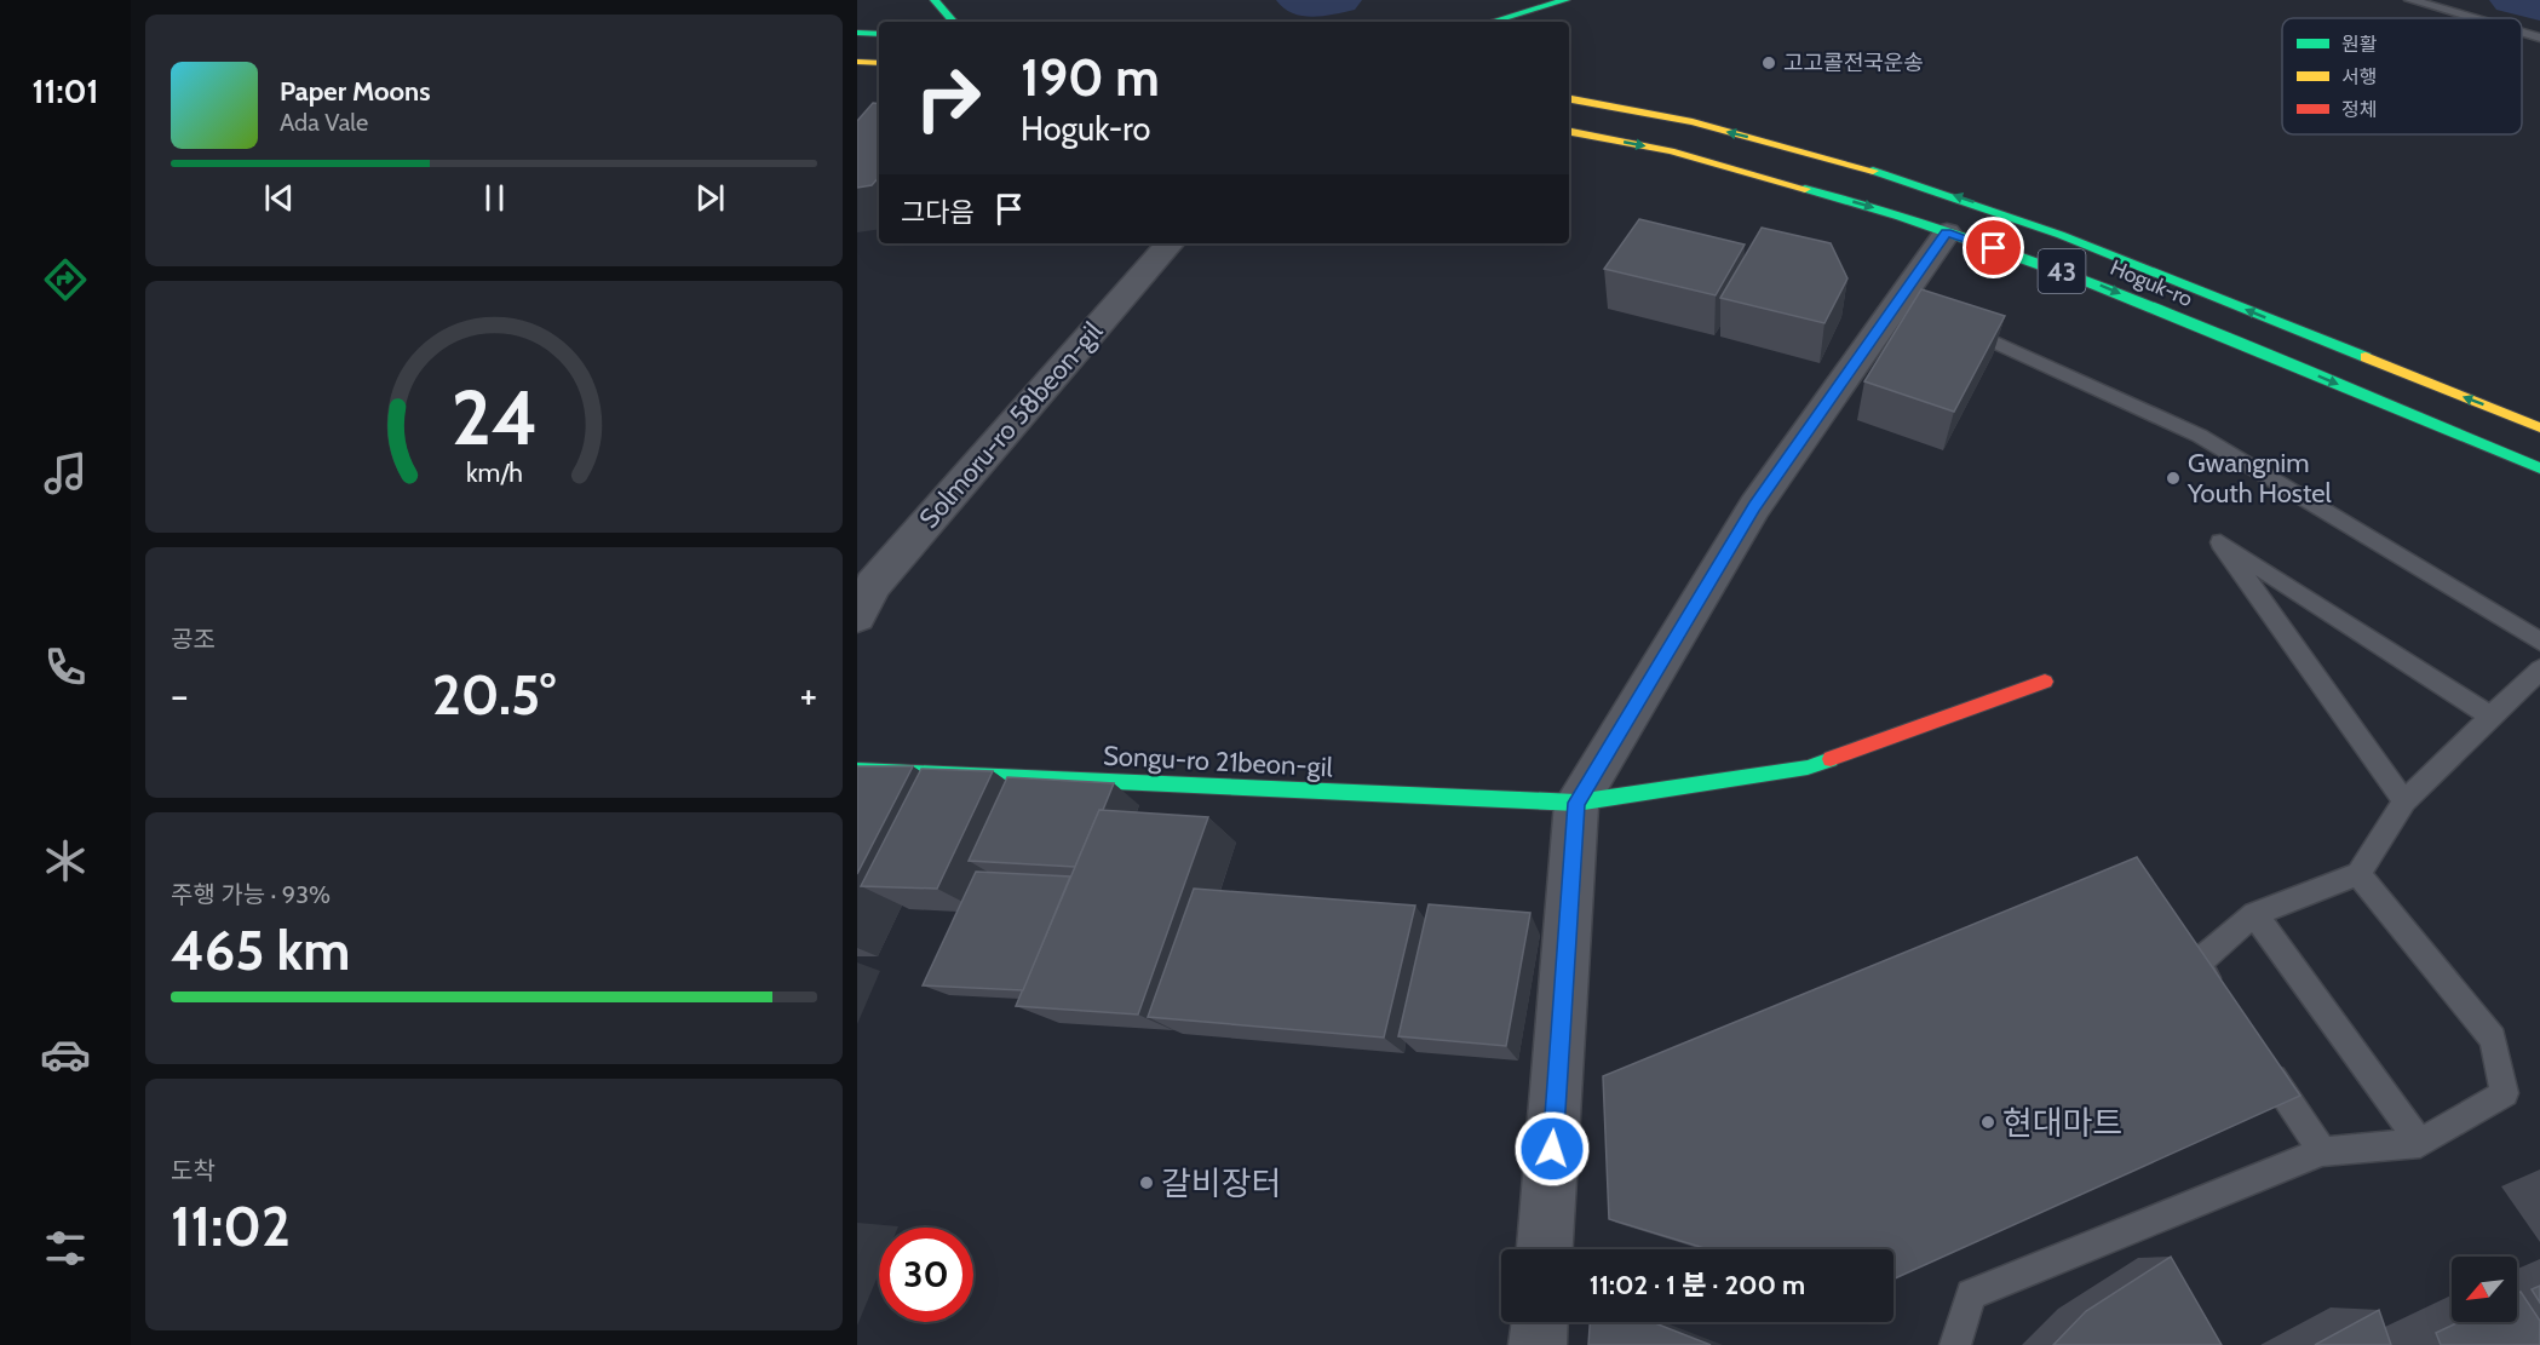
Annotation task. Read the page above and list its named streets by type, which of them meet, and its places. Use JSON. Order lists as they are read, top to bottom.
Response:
{
  "streets": {
    "main road": ["43", "Hoguk-ro", "Songu-ro 21beon-gil"],
    "street": ["Solmoru-ro 58beon-gil"]
  },
  "places": [
    "고고콜전국운송",
    "Gwangnim Youth Hostel",
    "현대마트",
    "갈비장터"
  ],
  "legend": ["원활", "서행", "정체"],
  "north": "bottom left",
  "page": {
    "tabs": "11:01",
    "turn": ["190 m", "Hoguk-ro"],
    "song": ["Paper Moons", "Ada Vale"],
    "then": "그다음",
    "tile": [
      "공조",
      ["주행 가능 · 93%", "465 km"],
      ["도착", "11:02"]
    ],
    "heat": ["−", "20.5°", "+"],
    "limit": "30",
    "trip": "11:02 · 1 분 · 200 m",
    "gauge": ["24", "km/h"]
  }
}
